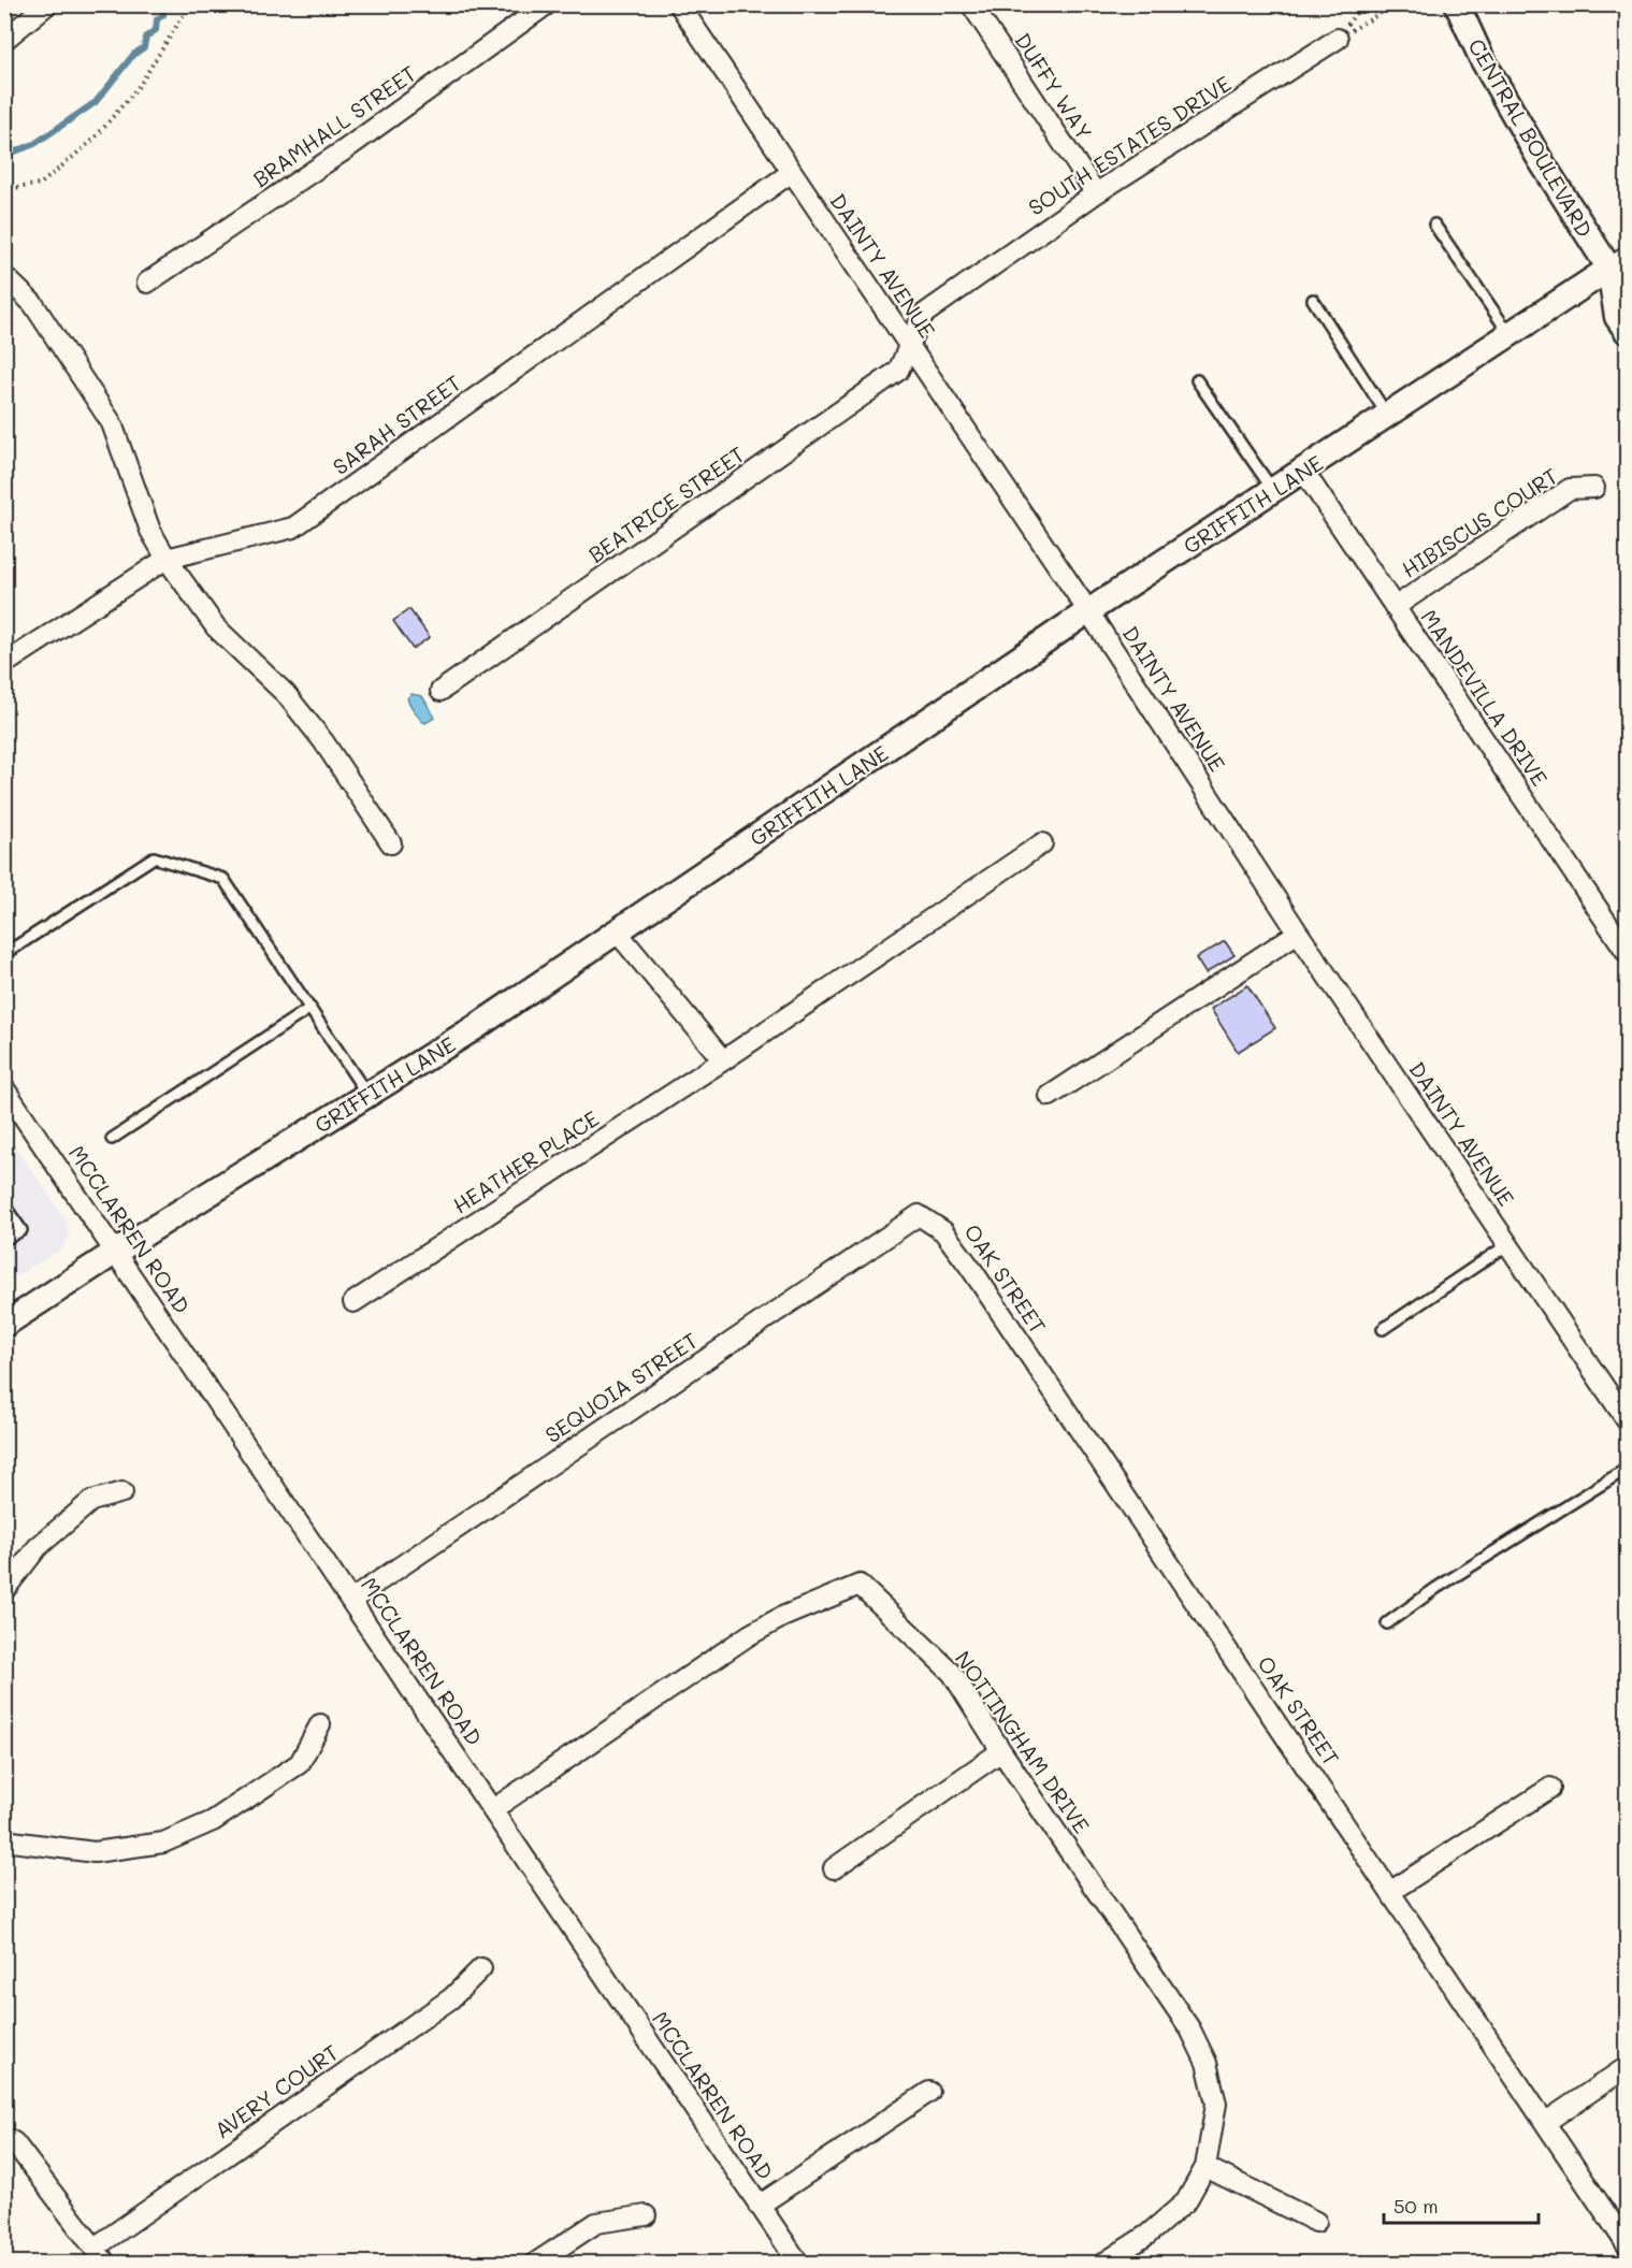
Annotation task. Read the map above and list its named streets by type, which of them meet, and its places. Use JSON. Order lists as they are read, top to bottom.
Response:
{
  "streets": {
    "street": [
      "DUFFY WAY",
      "BRAMHALL STREET",
      "CENTRAL BOULEVARD",
      "SOUTH ESTATES DRIVE",
      "DAINTY AVENUE",
      "SARAH STREET",
      "BEATRICE STREET",
      "GRIFFITH LANE",
      "HIBISCUS COURT",
      "MANDEVILLA DRIVE",
      "HEATHER PLACE",
      "MCCLARREN ROAD",
      "OAK STREET",
      "SEQUOIA STREET",
      "NOTTINGHAM DRIVE",
      "AVERY COURT"
    ]
  },
  "crossings": [
    ["DUFFY WAY", "SOUTH ESTATES DRIVE"],
    ["CENTRAL BOULEVARD", "GRIFFITH LANE"],
    ["SOUTH ESTATES DRIVE", "DAINTY AVENUE"],
    ["SOUTH ESTATES DRIVE", "BEATRICE STREET"],
    ["DAINTY AVENUE", "SARAH STREET"],
    ["DAINTY AVENUE", "BEATRICE STREET"],
    ["DAINTY AVENUE", "GRIFFITH LANE"],
    ["GRIFFITH LANE", "MANDEVILLA DRIVE"],
    ["GRIFFITH LANE", "MCCLARREN ROAD"],
    ["HIBISCUS COURT", "MANDEVILLA DRIVE"],
    ["MCCLARREN ROAD", "SEQUOIA STREET"],
    ["MCCLARREN ROAD", "NOTTINGHAM DRIVE"],
    ["OAK STREET", "SEQUOIA STREET"]
  ],
  "scale_bar": "50 m"
}
